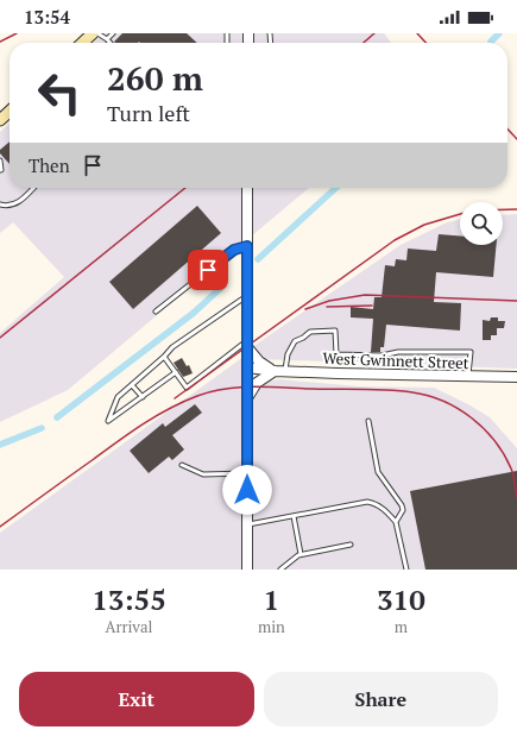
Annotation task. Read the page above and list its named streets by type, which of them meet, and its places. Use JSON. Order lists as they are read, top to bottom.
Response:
{
  "streets": {
    "street": ["West Gwinnett Street"]
  },
  "page": {
    "status": "13:54",
    "turn": ["260 m", "Turn left"],
    "then": "Then",
    "eta": [
      "13:55",
      "Arrival",
      "1",
      "min",
      "310",
      "m"
    ],
    "buttons": ["Exit", "Share"]
  }
}
